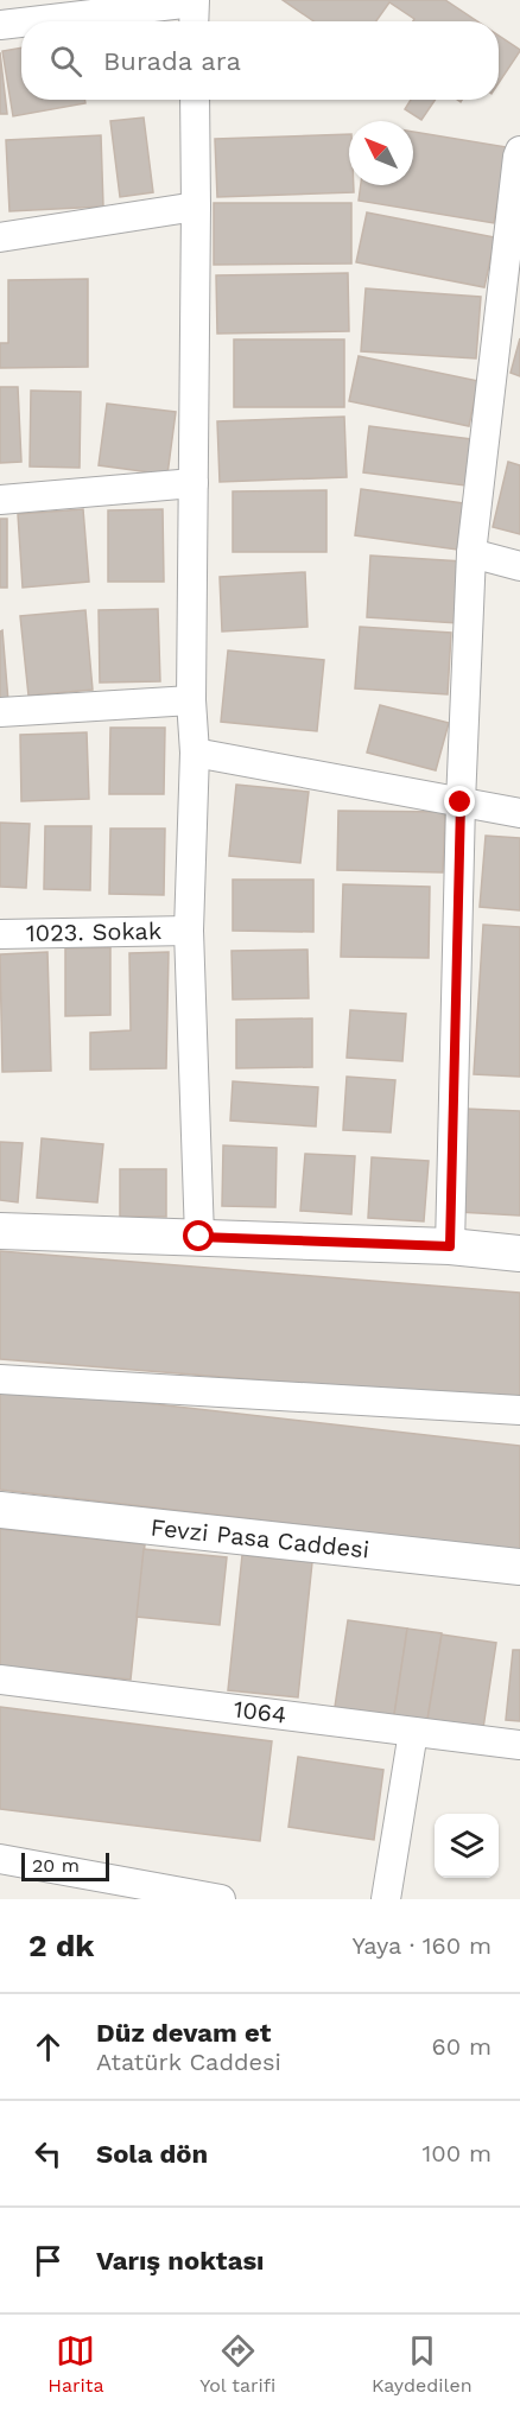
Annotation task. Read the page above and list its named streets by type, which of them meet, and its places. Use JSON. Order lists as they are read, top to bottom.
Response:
{
  "streets": {
    "street": ["1023. Sokak", "Fevzi Pasa Caddesi", "1064"]
  },
  "scale_bar": "20 m",
  "north": "top left",
  "page": {
    "search": "Burada ara",
    "scale": "20 m",
    "heading": ["2 dk", "Yaya · 160 m"],
    "list": [
      ["Düz devam et", "Atatürk Caddesi", "60 m"],
      ["Sola dön", "100 m"],
      "Varış noktası"
    ],
    "nav": ["Harita", "Yol tarifi", "Kaydedilen"]
  }
}
